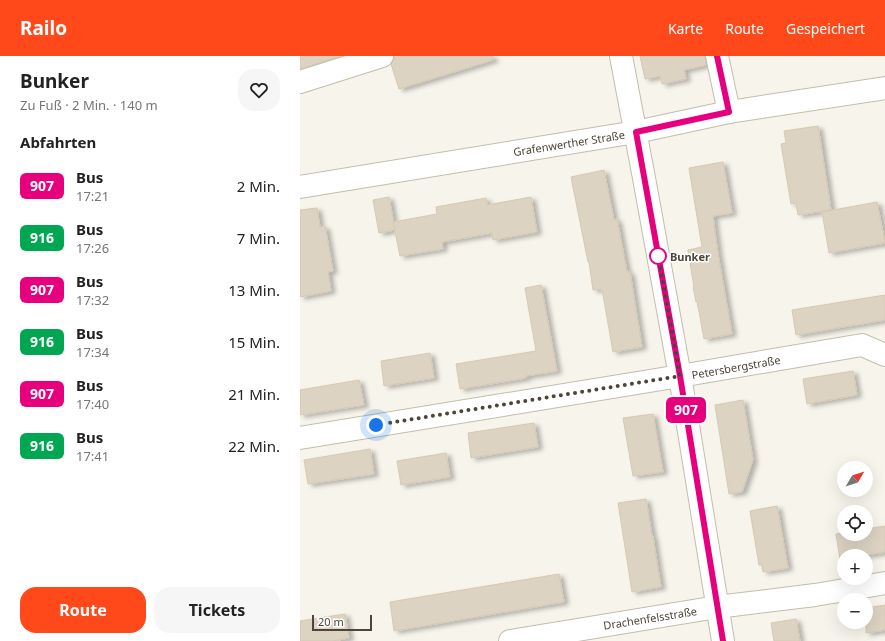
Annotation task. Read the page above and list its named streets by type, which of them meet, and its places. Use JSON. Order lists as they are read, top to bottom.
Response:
{
  "streets": {
    "street": ["Grafenwerther Straße", "Petersbergstraße", "Drachenfelsstraße"]
  },
  "places": ["Bunker"],
  "lines": ["bus line 907"],
  "scale_bar": "20 m",
  "north": "top right",
  "page": {
    "header": "Railo",
    "nav": ["Karte", "Route", "Gespeichert"],
    "heading": [
      ["Bunker", "Zu Fuß · 2 Min. · 140 m"],
      "Abfahrten"
    ],
    "on_map": "907",
    "list": [
      {
        "mark": "907",
        "name": "Bus",
        "note": "17:21",
        "value": "2 Min."
      },
      {
        "mark": "916",
        "name": "Bus",
        "note": "17:26",
        "value": "7 Min."
      },
      {
        "mark": "907",
        "name": "Bus",
        "note": "17:32",
        "value": "13 Min."
      },
      {
        "mark": "916",
        "name": "Bus",
        "note": "17:34",
        "value": "15 Min."
      },
      {
        "mark": "907",
        "name": "Bus",
        "note": "17:40",
        "value": "21 Min."
      },
      {
        "mark": "916",
        "name": "Bus",
        "note": "17:41",
        "value": "22 Min."
      }
    ],
    "map_buttons": ["+", "−"],
    "buttons": ["Route", "Tickets"],
    "scale": "20 m"
  }
}
